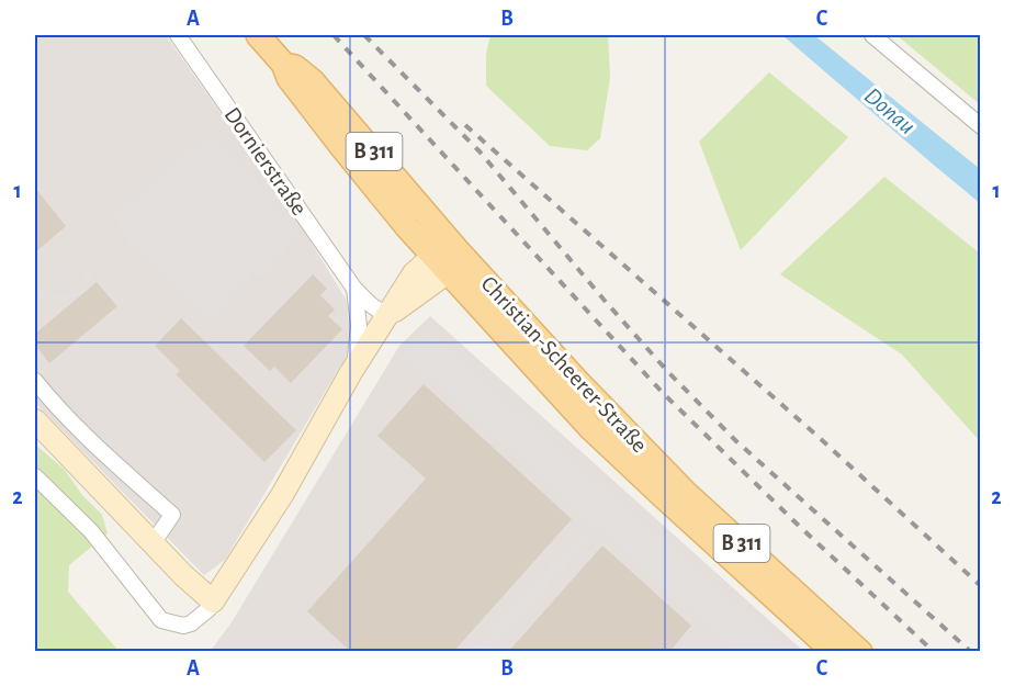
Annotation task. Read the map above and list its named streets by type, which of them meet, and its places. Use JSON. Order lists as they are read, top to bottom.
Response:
{
  "streets": {
    "main road": ["B 311", "Christian-Scheerer-Straße"],
    "street": ["Dornierstraße"]
  },
  "crossings": [
    ["Dornierstraße", "Christian-Scheerer-Straße"]
  ],
  "water": ["Donau"],
  "grid": {
    "columns": ["A", "B", "C"],
    "rows": ["1", "2"]
  }
}
